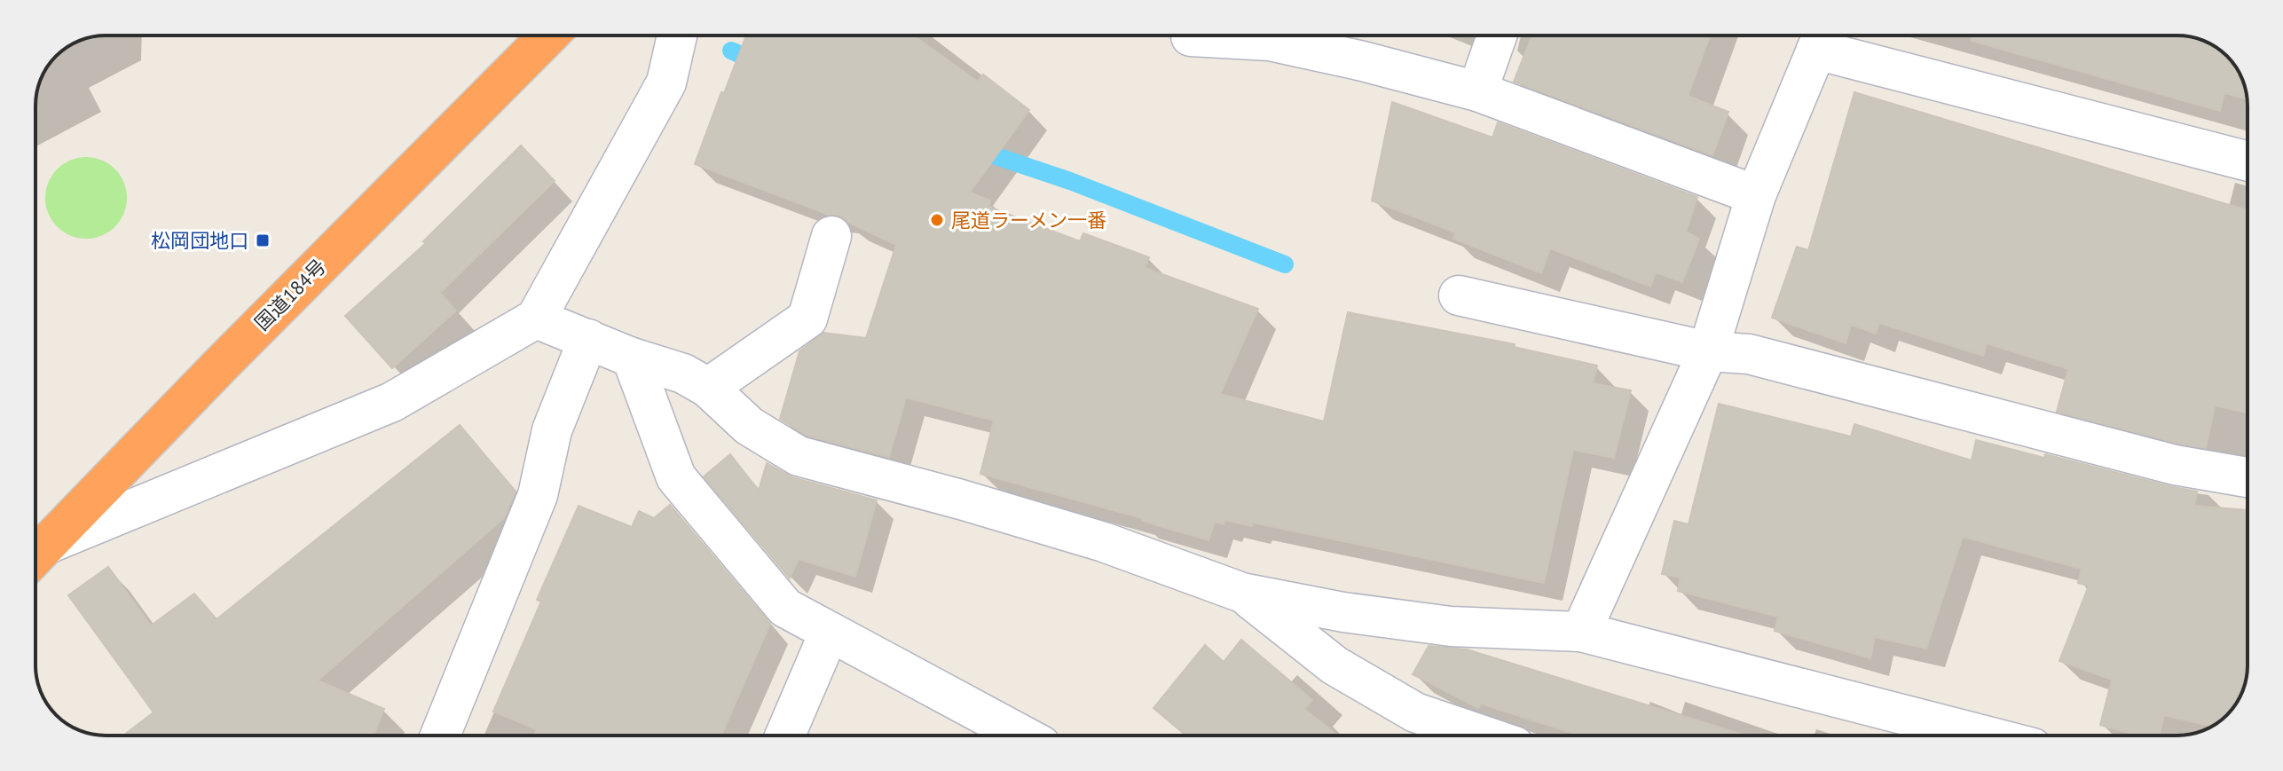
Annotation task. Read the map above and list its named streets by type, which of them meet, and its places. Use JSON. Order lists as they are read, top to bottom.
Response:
{
  "streets": {
    "highway": ["国道184号"]
  },
  "places": {
    "other": ["尾道ラーメン一番"],
    "transit": ["松岡団地口"]
  }
}
